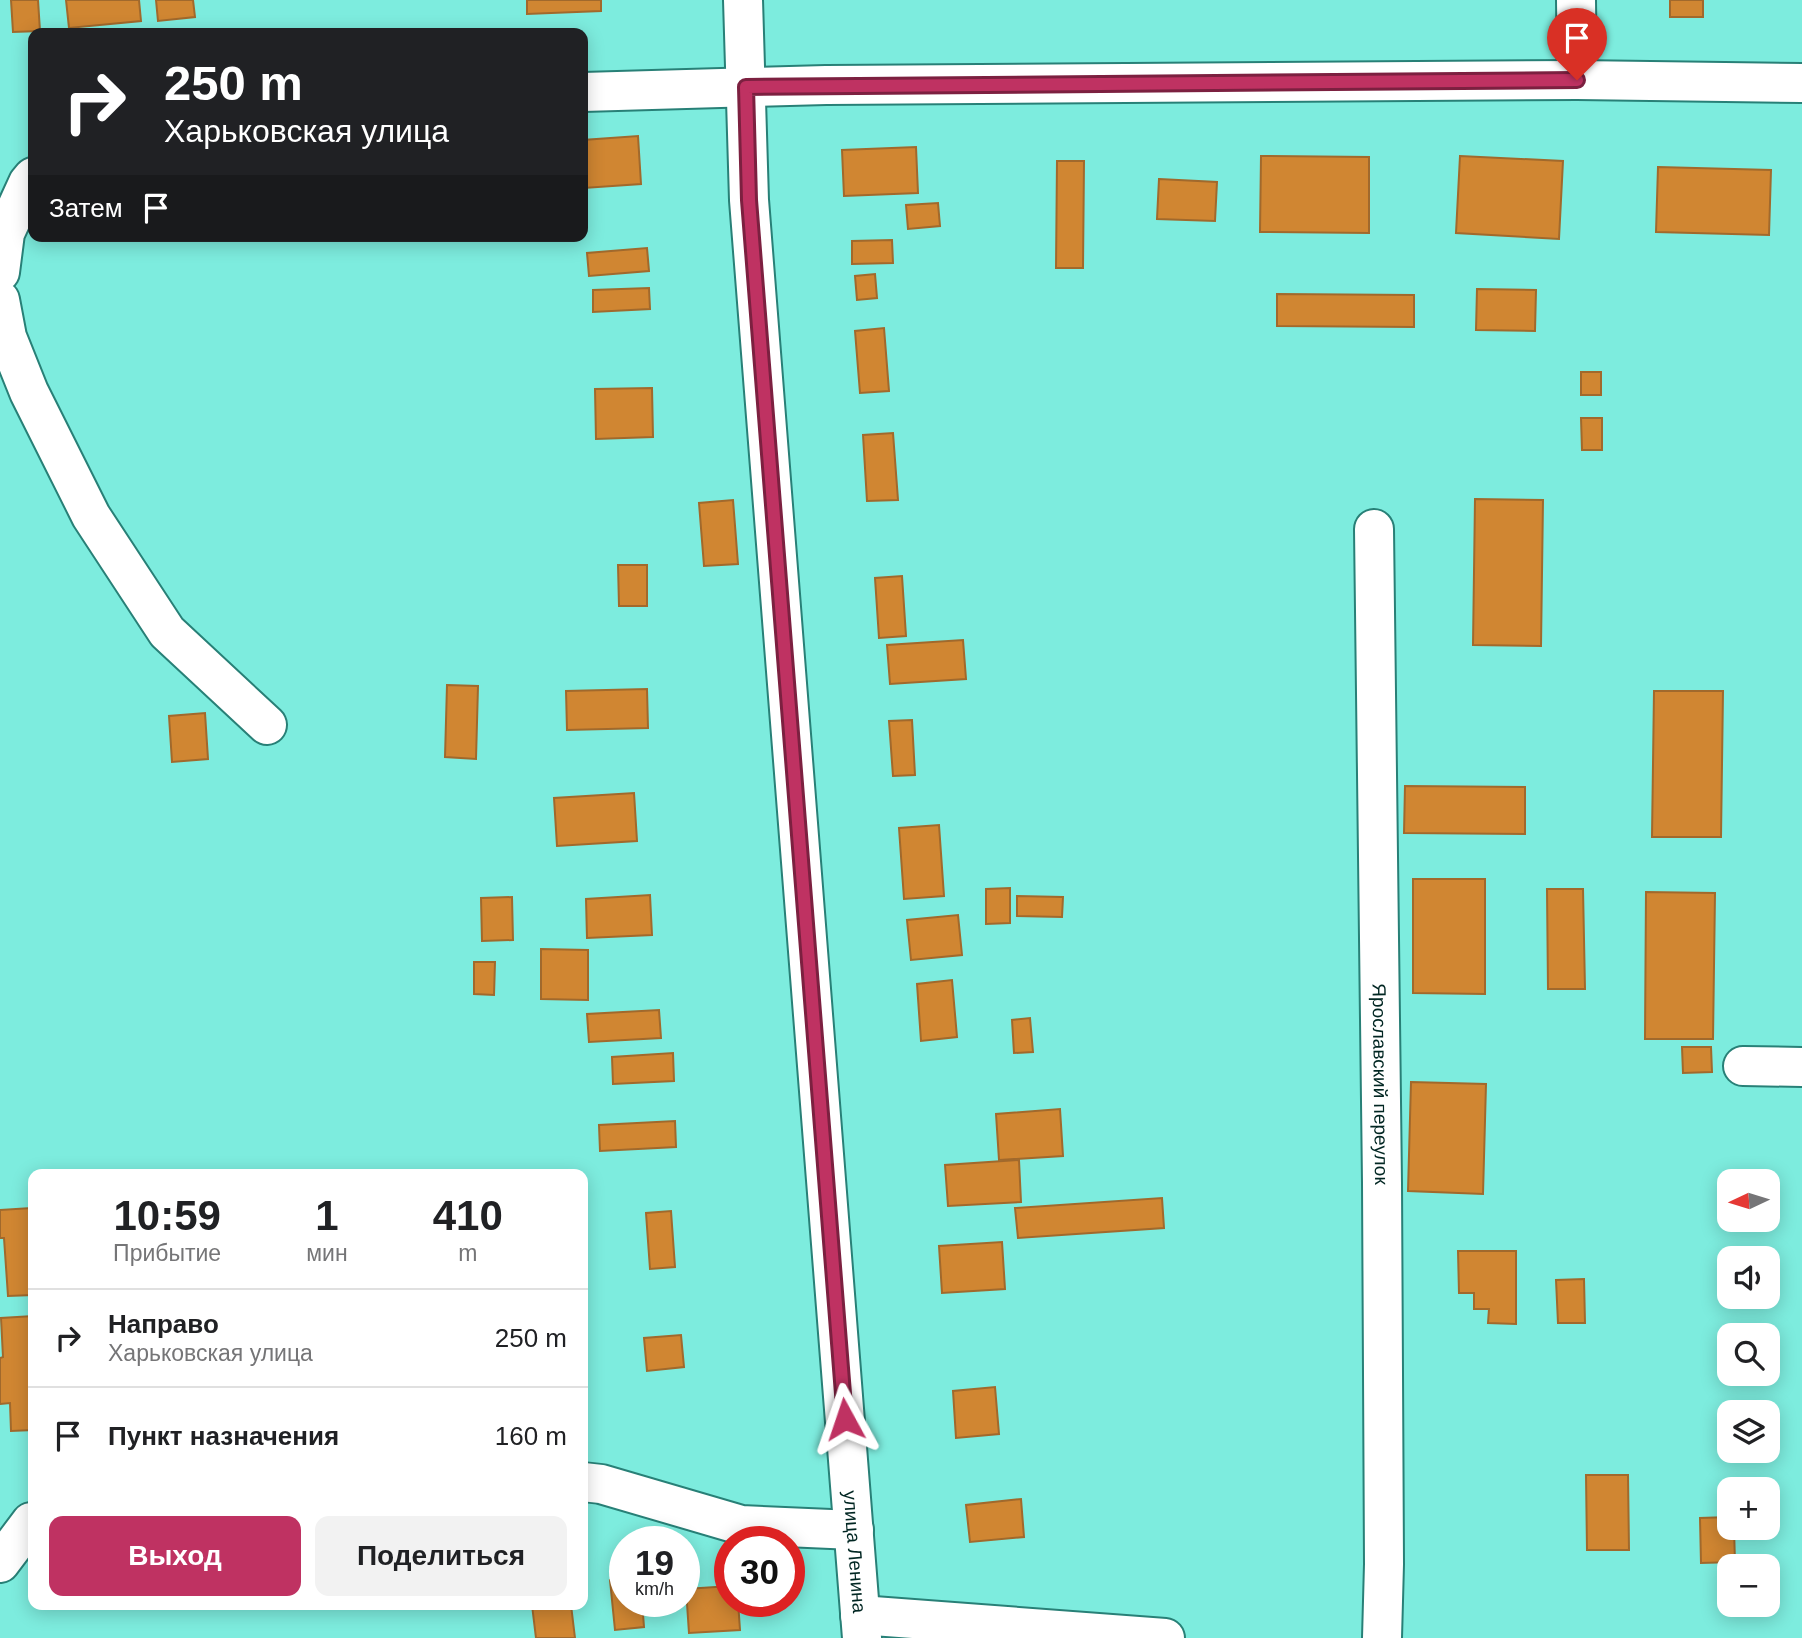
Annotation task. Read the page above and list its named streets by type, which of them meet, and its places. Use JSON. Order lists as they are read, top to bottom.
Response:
{
  "streets": {
    "street": ["Ярославский переулок", "улица Ленина"]
  },
  "north": "left",
  "page": {
    "turn": ["250 m", "Харьковская улица"],
    "then": "Затем",
    "map_buttons": ["+", "−"],
    "eta": [
      "10:59",
      "Прибытие",
      "1",
      "мин",
      "410",
      "m"
    ],
    "list": [
      {
        "name": "Направо",
        "note": "Харьковская улица",
        "value": "250 m"
      },
      {
        "name": "Пункт назначения",
        "value": "160 m"
      }
    ],
    "buttons": ["Выход", "Поделиться"],
    "speed": "19 km/h",
    "limit": "30"
  }
}
